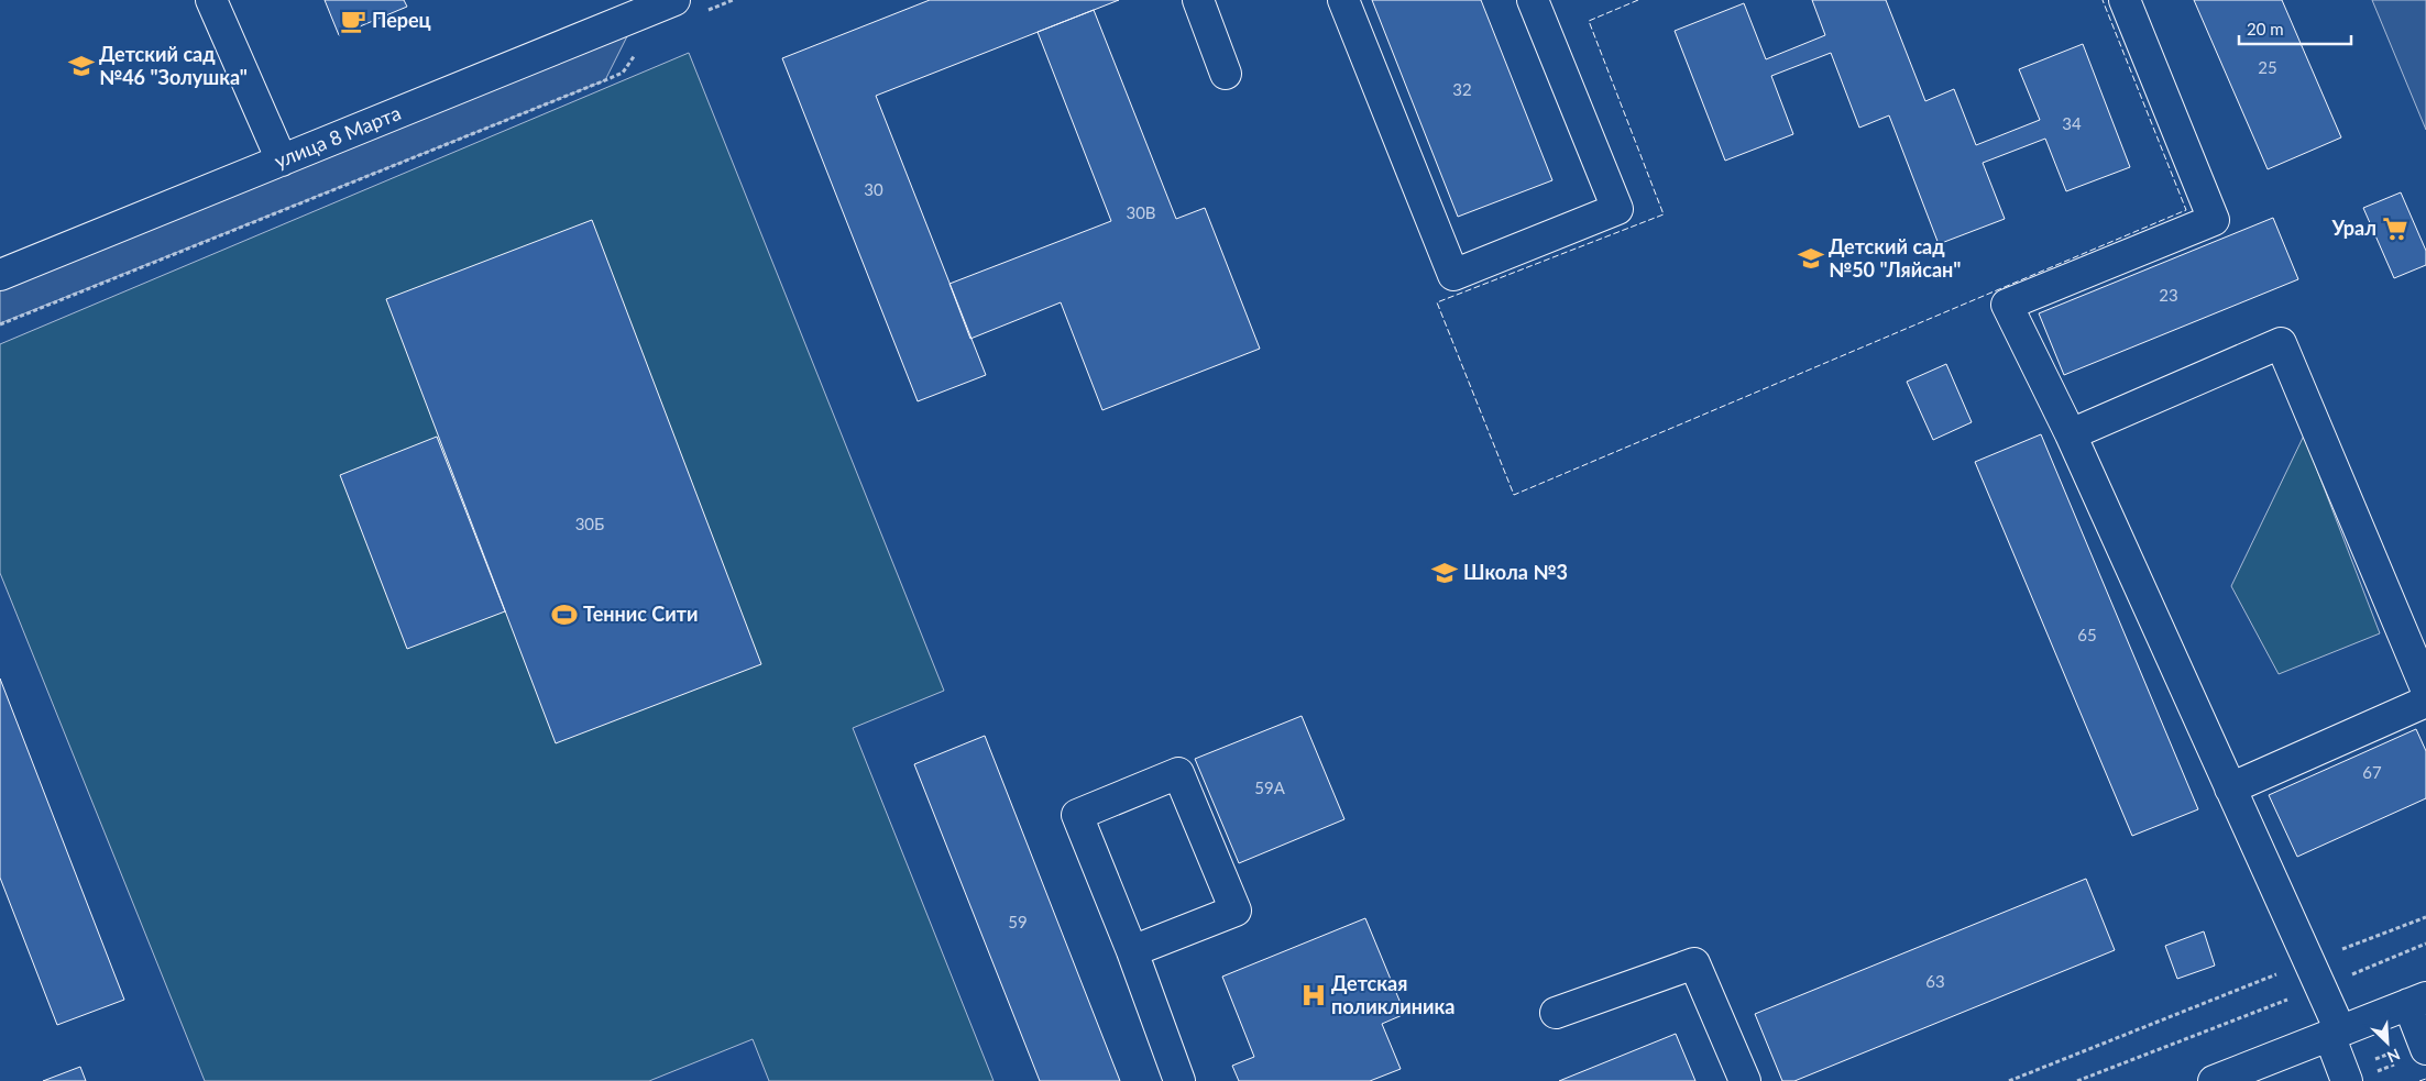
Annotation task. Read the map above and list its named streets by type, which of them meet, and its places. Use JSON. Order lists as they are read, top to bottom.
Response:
{
  "streets": {
    "street": ["улица 8 Марта"]
  },
  "places": {
    "cafe": ["Перец"],
    "school or university": ["Детский сад №46 \"Золушка\"", "Детский сад №50 \"Ляйсан\"", "Школа №3"],
    "supermarket": ["Урал"],
    "sports": ["Теннис Сити"],
    "hospital": ["Детская поликлиника"]
  },
  "house_numbers": [
    "25",
    "32",
    "34",
    "30",
    "30В",
    "23",
    "30Б",
    "65",
    "67",
    "59А",
    "59",
    "63"
  ],
  "scale_bar": "20 m",
  "north": "bottom right"
}
